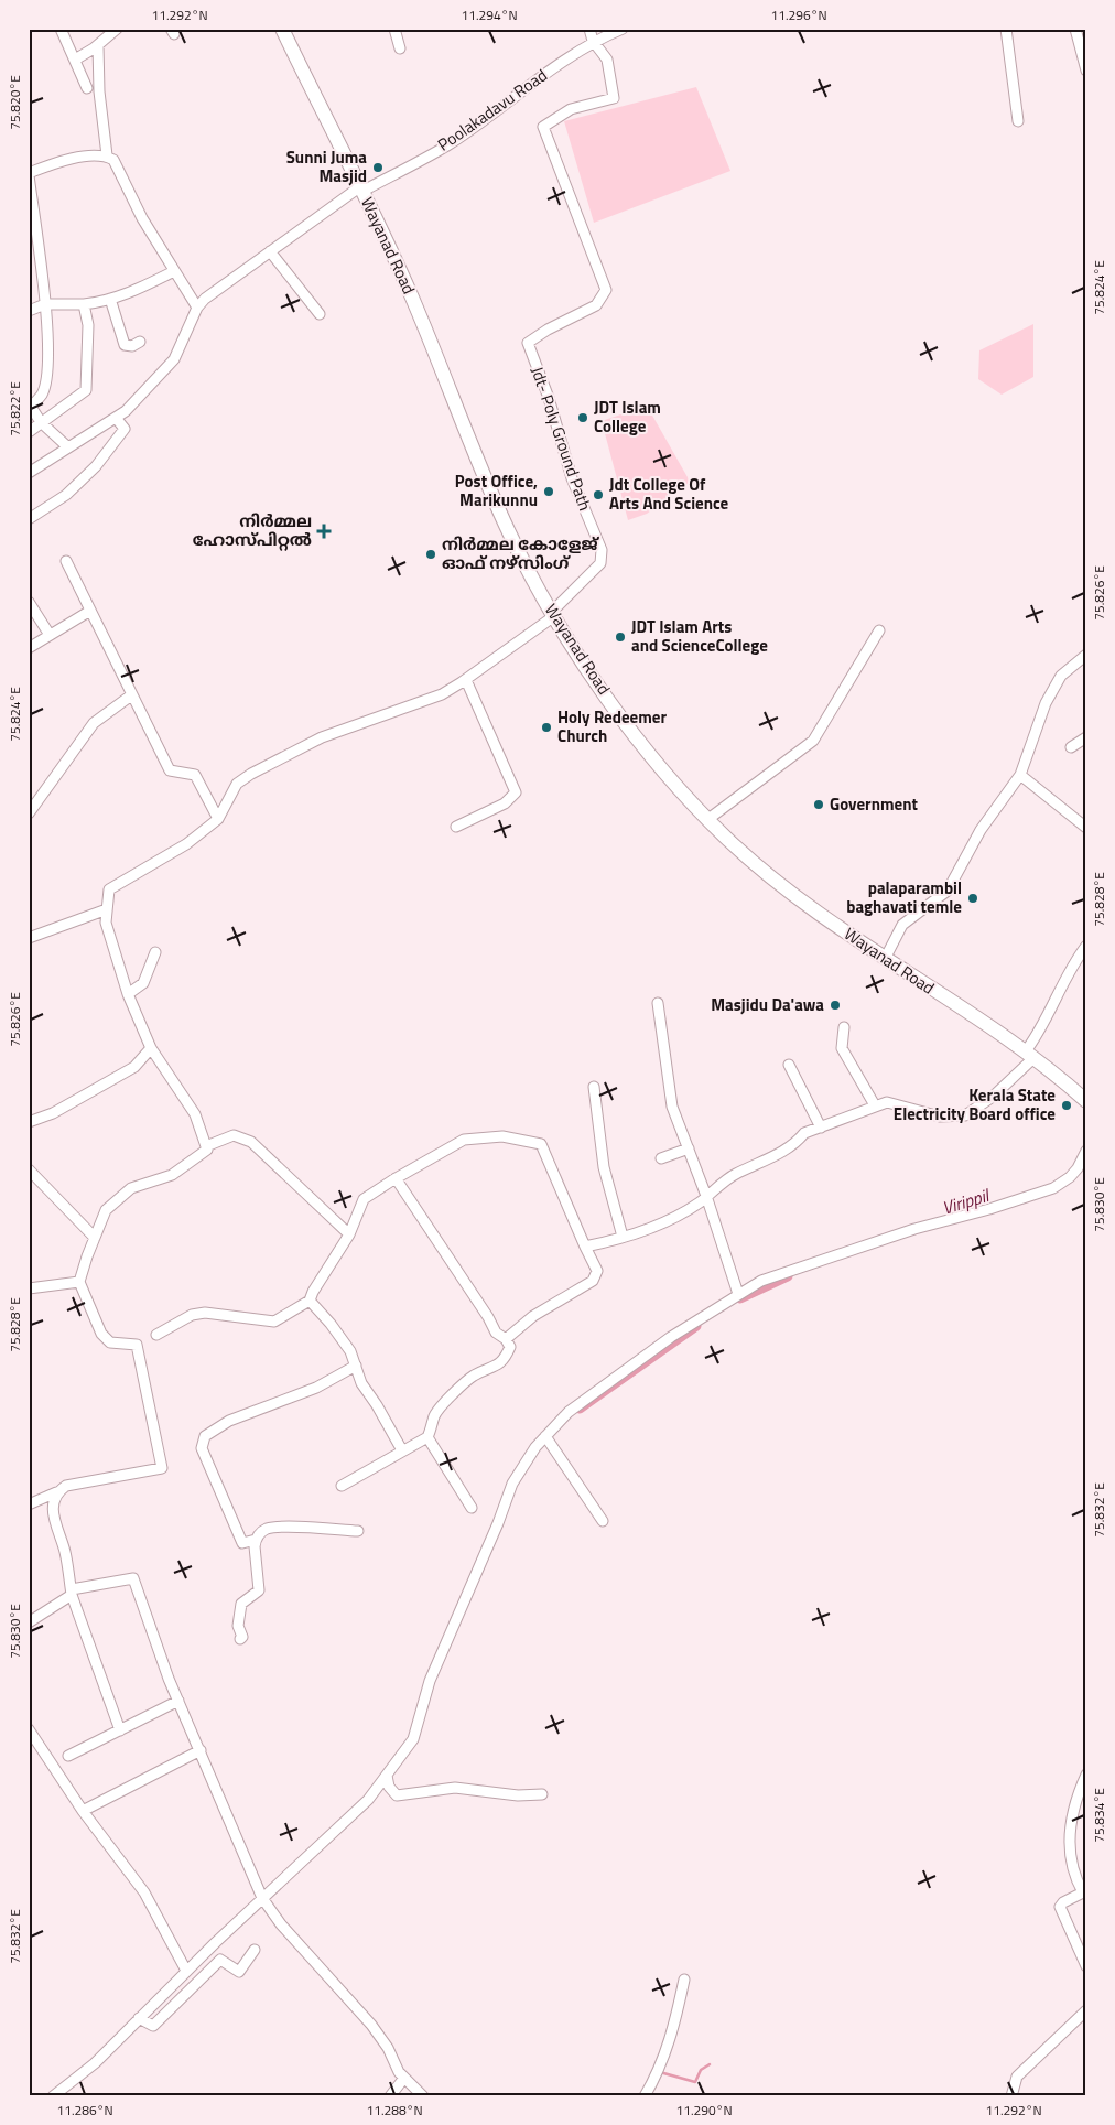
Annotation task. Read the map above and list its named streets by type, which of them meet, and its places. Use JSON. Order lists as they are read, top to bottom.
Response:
{
  "streets": {
    "highway": ["Wayanad Road"],
    "street": ["Poolakadavu Road", "Jdt- Poly Ground Path"]
  },
  "crossings": [
    ["Poolakadavu Road", "Wayanad Road"],
    ["Poolakadavu Road", "Jdt- Poly Ground Path"],
    ["Wayanad Road", "Jdt- Poly Ground Path"]
  ],
  "water": ["Virippil"],
  "places": {
    "other": [
      "Sunni Juma Masjid",
      "JDT Islam College",
      "Post Office, Marikunnu",
      "Jdt College Of Arts And Science",
      "നിർമ്മല കോളേജ് ഓഫ് നഴ്സിംഗ്",
      "JDT Islam Arts and ScienceCollege",
      "Holy Redeemer Church",
      "Government",
      "palaparambil baghavati temle",
      "Masjidu Da'awa",
      "Kerala State Electricity Board office"
    ],
    "health": ["നിർമ്മല ഹോസ്പിറ്റൽ"]
  },
  "coordinates": [
    "11.292°N",
    "11.294°N",
    "11.296°N",
    "75.820°E",
    "75.824°E",
    "75.822°E",
    "75.826°E",
    "75.828°E",
    "75.830°E",
    "75.832°E",
    "75.834°E",
    "11.286°N",
    "11.288°N",
    "11.290°N"
  ]
}
